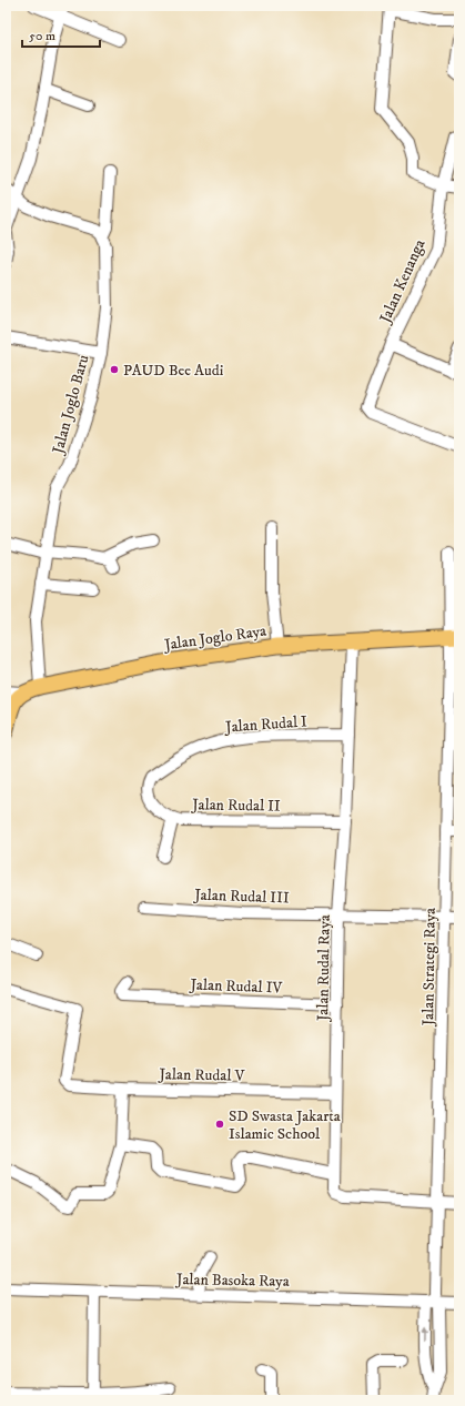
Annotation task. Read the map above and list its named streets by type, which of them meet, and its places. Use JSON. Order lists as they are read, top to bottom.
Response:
{
  "streets": {
    "main road": ["Jalan Joglo Raya"],
    "street": [
      "Jalan Kenanga",
      "Jalan Joglo Baru",
      "Jalan Rudal I",
      "Jalan Rudal II",
      "Jalan Rudal III",
      "Jalan Strategi Raya",
      "Jalan Rudal Raya",
      "Jalan Rudal IV",
      "Jalan Rudal V",
      "Jalan Basoka Raya"
    ]
  },
  "crossings": [
    ["Jalan Joglo Baru", "Jalan Joglo Raya"],
    ["Jalan Joglo Raya", "Jalan Strategi Raya"],
    ["Jalan Joglo Raya", "Jalan Rudal Raya"],
    ["Jalan Rudal I", "Jalan Rudal II"],
    ["Jalan Rudal I", "Jalan Rudal Raya"],
    ["Jalan Rudal II", "Jalan Rudal Raya"],
    ["Jalan Rudal III", "Jalan Strategi Raya"],
    ["Jalan Rudal III", "Jalan Rudal Raya"],
    ["Jalan Strategi Raya", "Jalan Rudal Raya"],
    ["Jalan Strategi Raya", "Jalan Basoka Raya"],
    ["Jalan Rudal Raya", "Jalan Rudal IV"],
    ["Jalan Rudal Raya", "Jalan Rudal V"]
  ],
  "places": ["PAUD Bee Audi", "SD Swasta Jakarta Islamic School"],
  "scale_bar": "50 m"
}
